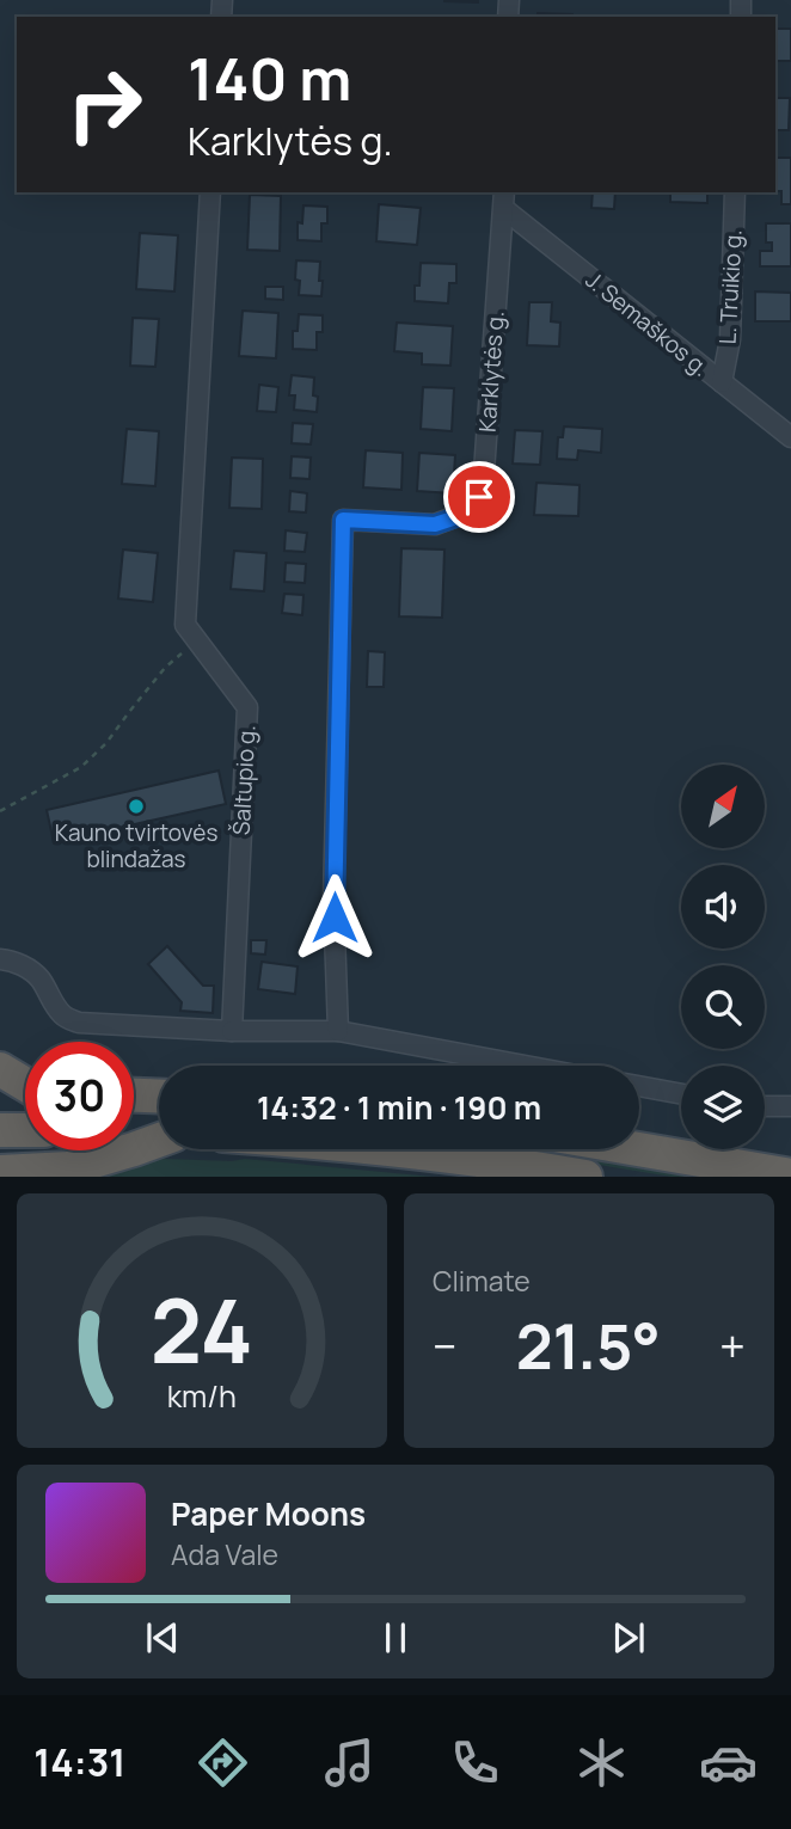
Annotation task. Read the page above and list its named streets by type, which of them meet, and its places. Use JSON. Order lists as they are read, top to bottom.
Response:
{
  "streets": {
    "street": [
      "L. Truikio g.",
      "J. Semaškos g.",
      "Karklytės g.",
      "Šaltupio g."
    ]
  },
  "crossings": [
    ["L. Truikio g.", "J. Semaškos g."],
    ["J. Semaškos g.", "Karklytės g."]
  ],
  "places": ["Kauno tvirtovės blindažas"],
  "north": "top right",
  "page": {
    "turn": ["140 m", "Karklytės g."],
    "limit": "30",
    "trip": "14:32 · 1 min · 190 m",
    "tile": "Climate",
    "heat": ["−", "21.5°", "+"],
    "song": ["Paper Moons", "Ada Vale"],
    "tabs": "14:31",
    "gauge": ["24", "km/h"]
  }
}
